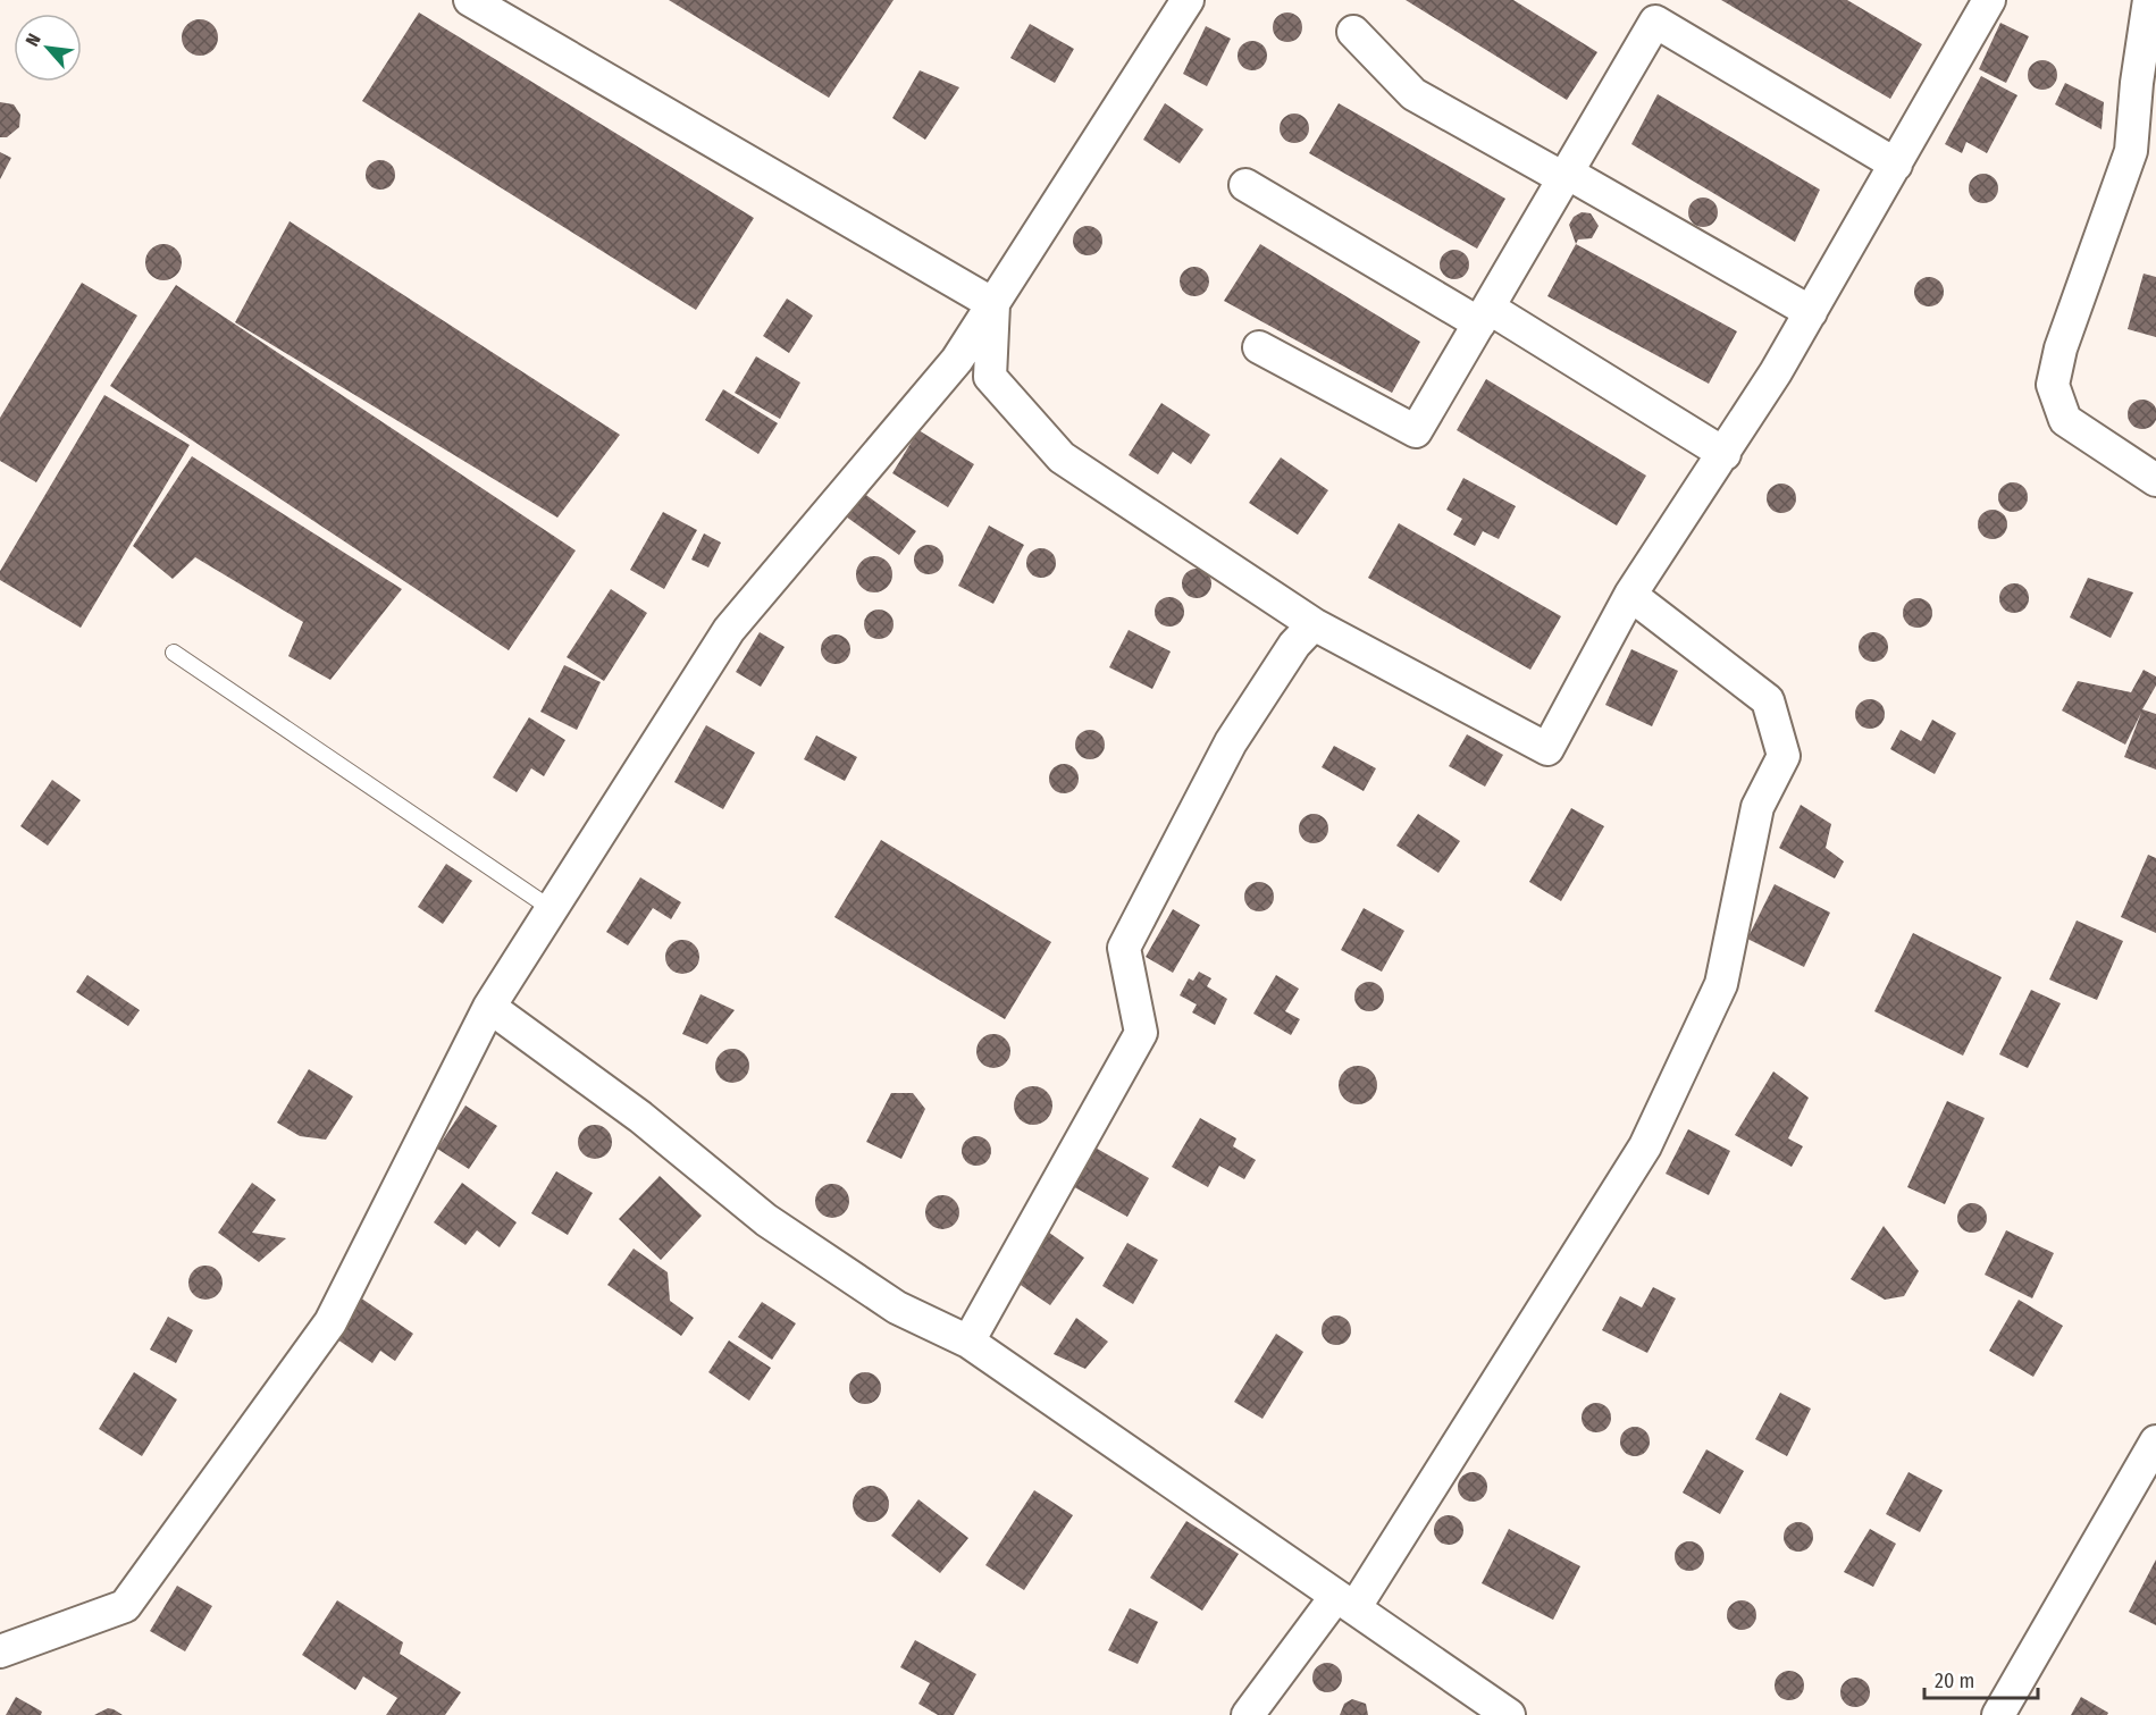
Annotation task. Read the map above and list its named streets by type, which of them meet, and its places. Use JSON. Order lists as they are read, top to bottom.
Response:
{
  "scale_bar": "20 m",
  "north": "top left"
}
